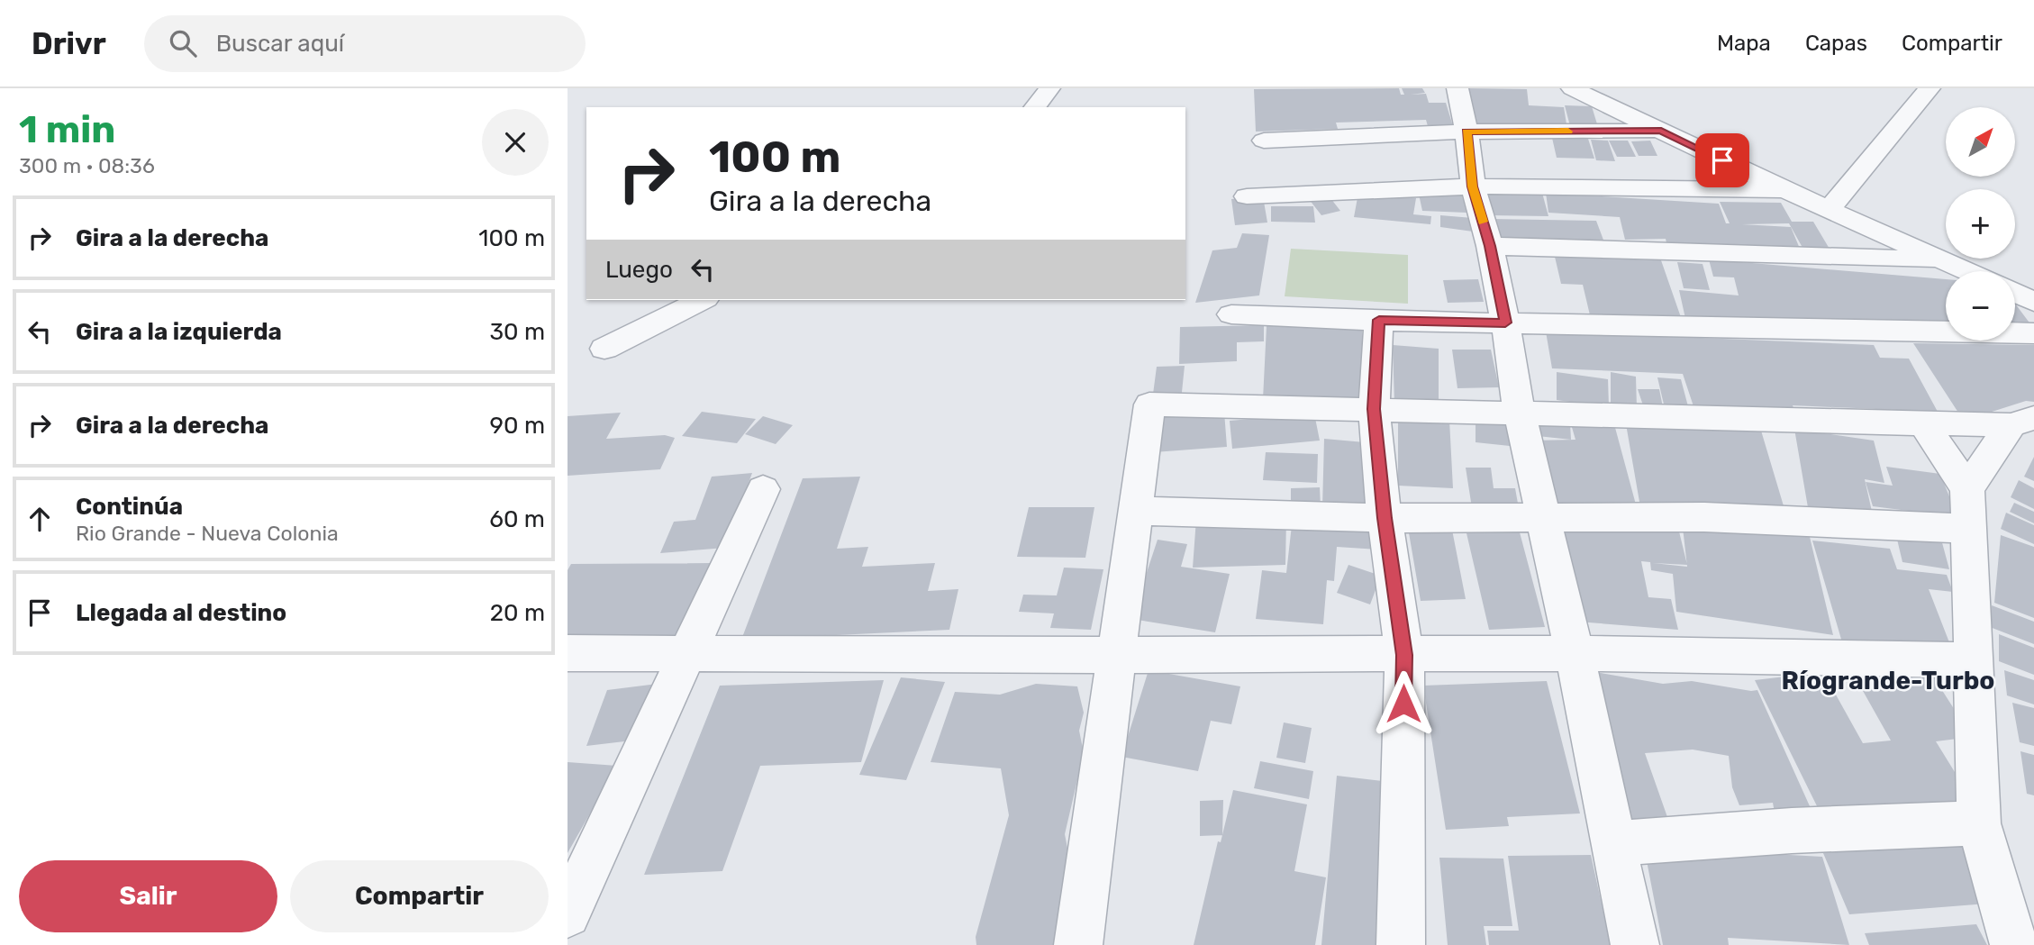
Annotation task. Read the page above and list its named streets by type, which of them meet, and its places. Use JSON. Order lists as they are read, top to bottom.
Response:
{
  "districts": ["Ríogrande-Turbo"],
  "north": "top right",
  "page": {
    "header": "Drivr",
    "search": "Buscar aquí",
    "nav": ["Mapa", "Capas", "Compartir"],
    "heading": ["1 min", "300 m · 08:36"],
    "map_buttons": ["+", "−"],
    "turn": ["100 m", "Gira a la derecha"],
    "list": [
      {
        "name": "Gira a la derecha",
        "value": "100 m"
      },
      {
        "name": "Gira a la izquierda",
        "value": "30 m"
      },
      {
        "name": "Gira a la derecha",
        "value": "90 m"
      },
      {
        "name": "Continúa",
        "note": "Rio Grande - Nueva Colonia",
        "value": "60 m"
      },
      {
        "name": "Llegada al destino",
        "value": "20 m"
      }
    ],
    "then": "Luego",
    "buttons": ["Salir", "Compartir"]
  }
}
